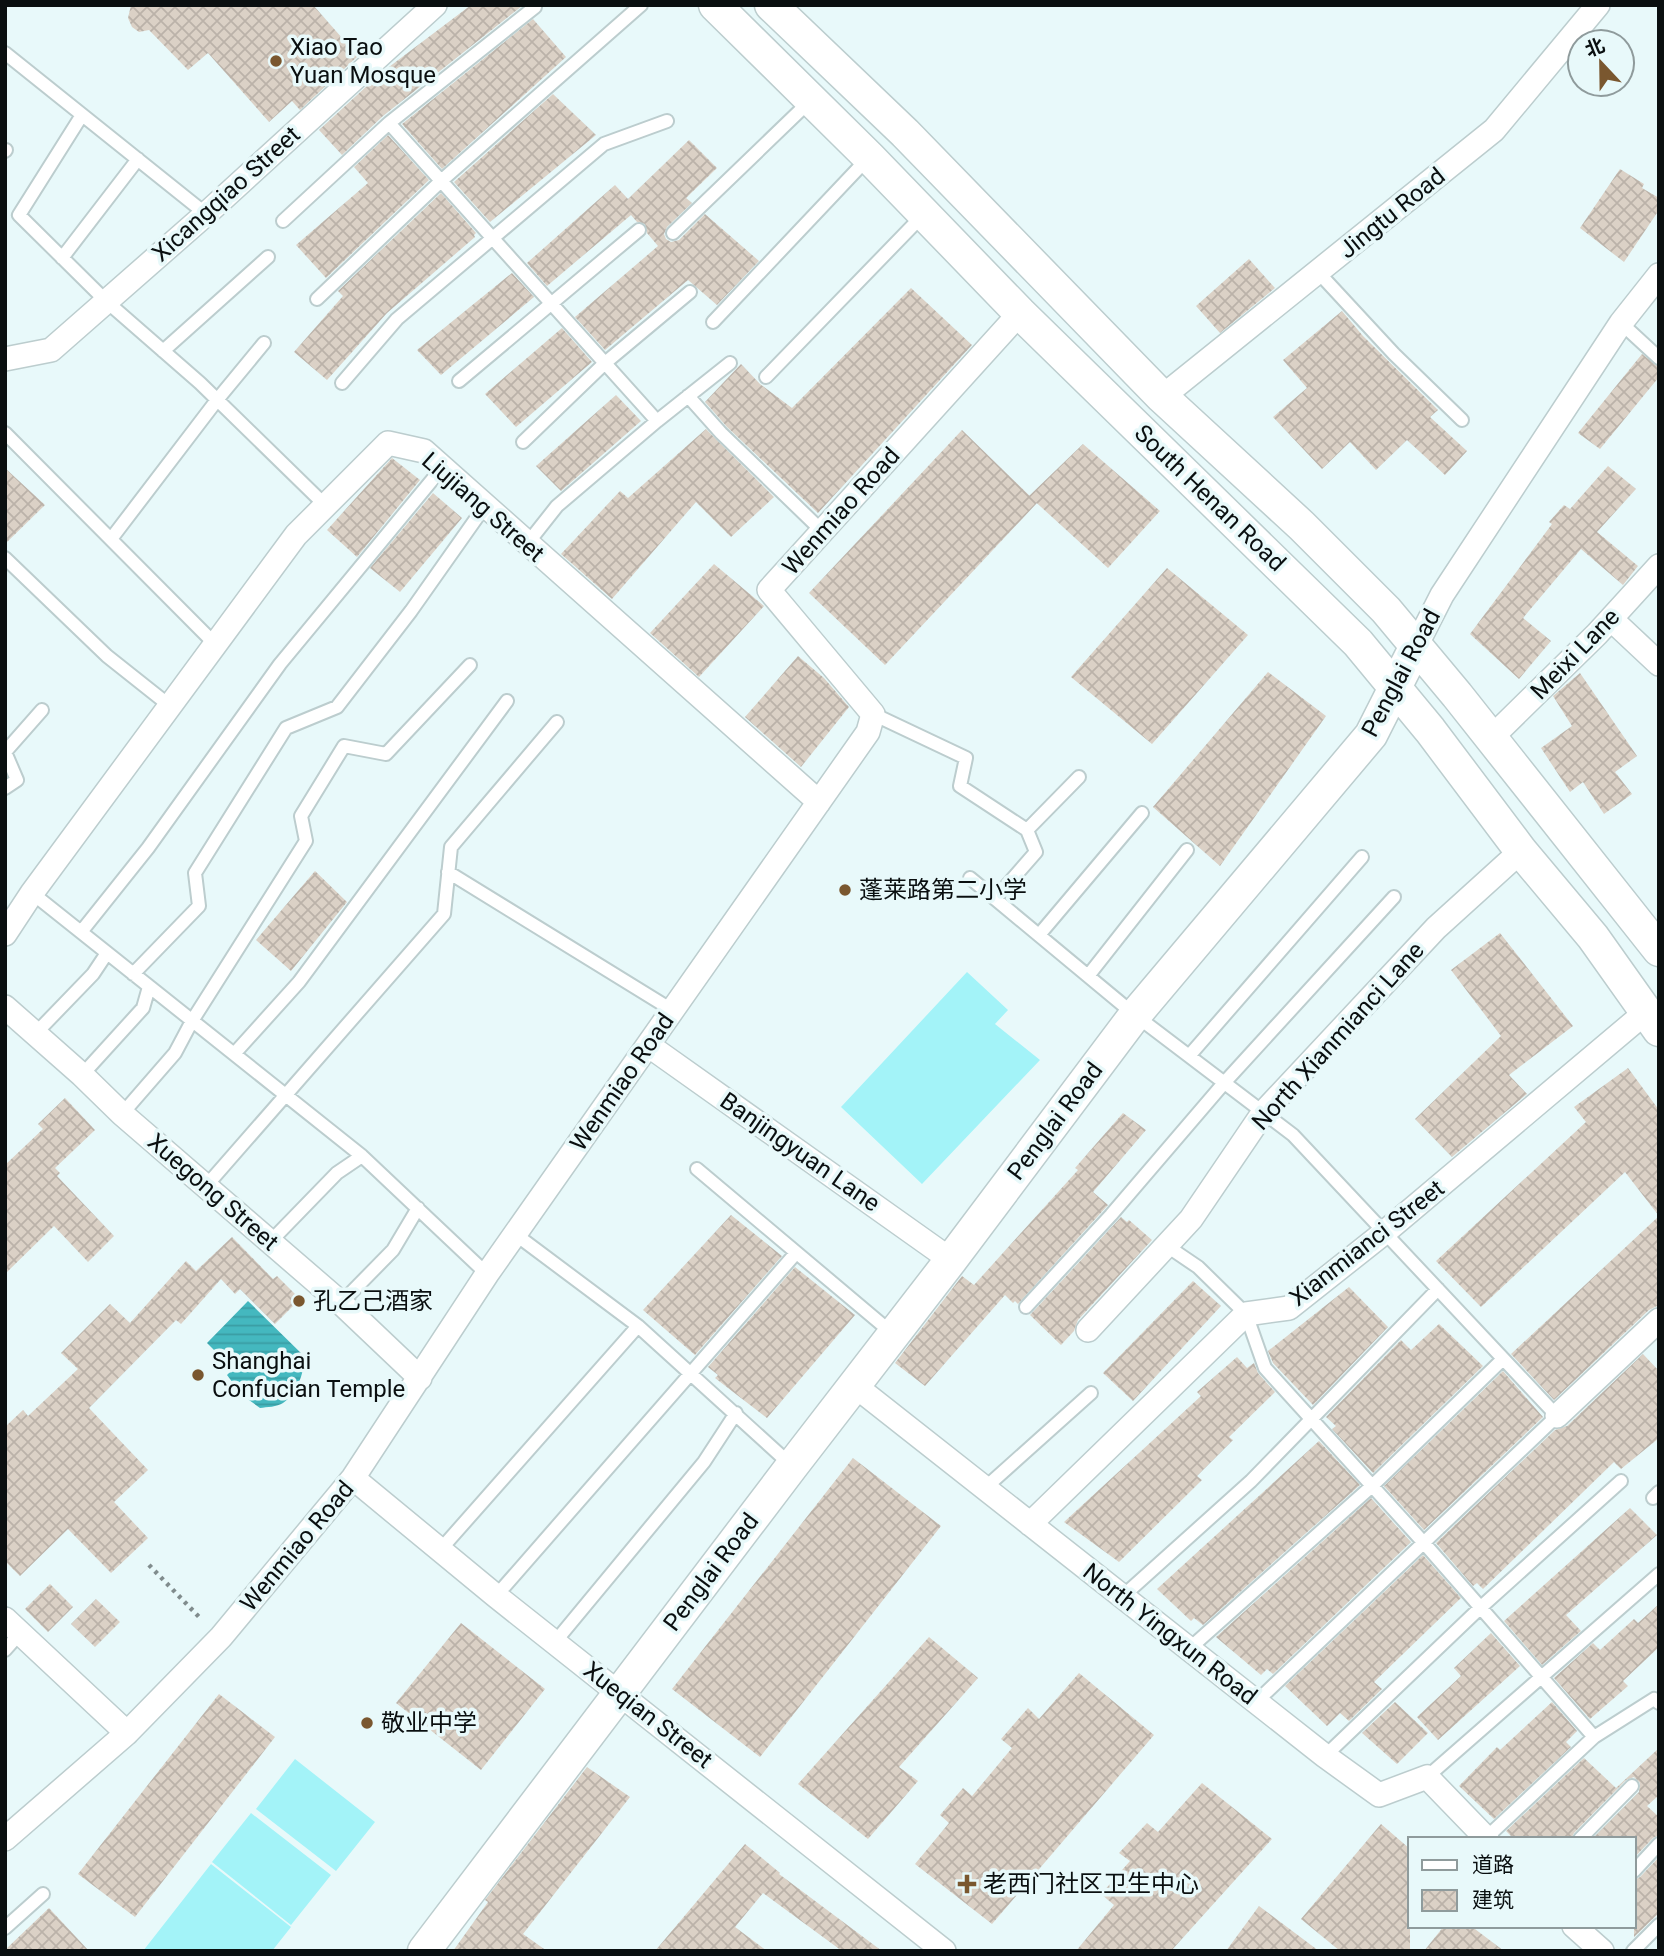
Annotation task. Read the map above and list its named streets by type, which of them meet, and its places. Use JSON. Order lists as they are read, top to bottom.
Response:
{
  "streets": {
    "main road": ["South Henan Road", "Penglai Road"],
    "street": [
      "Xicangqiao Street",
      "Jingtu Road",
      "Liujiang Street",
      "Wenmiao Road",
      "Meixi Lane",
      "North Xianmianci Lane",
      "Banjingyuan Lane",
      "Xuegong Street",
      "Xianmianci Street",
      "North Yingxun Road",
      "Xueqian Street"
    ]
  },
  "crossings": [
    ["Jingtu Road", "South Henan Road"],
    ["South Henan Road", "Wenmiao Road"],
    ["South Henan Road", "Meixi Lane"],
    ["South Henan Road", "Penglai Road"],
    ["South Henan Road", "North Xianmianci Lane"],
    ["South Henan Road", "Xianmianci Street"],
    ["Liujiang Street", "Wenmiao Road"],
    ["Wenmiao Road", "Banjingyuan Lane"],
    ["Wenmiao Road", "Xuegong Street"],
    ["Wenmiao Road", "Xueqian Street"],
    ["Penglai Road", "Banjingyuan Lane"],
    ["Penglai Road", "North Yingxun Road"],
    ["Penglai Road", "Xueqian Street"]
  ],
  "places": {
    "other": [
      "Xiao Tao Yuan Mosque",
      "蓬莱路第二小学",
      "孔乙己酒家",
      "Shanghai Confucian Temple",
      "敬业中学"
    ],
    "health": ["老西门社区卫生中心"]
  },
  "legend": ["道路", "建筑"],
  "north": "top"
}
